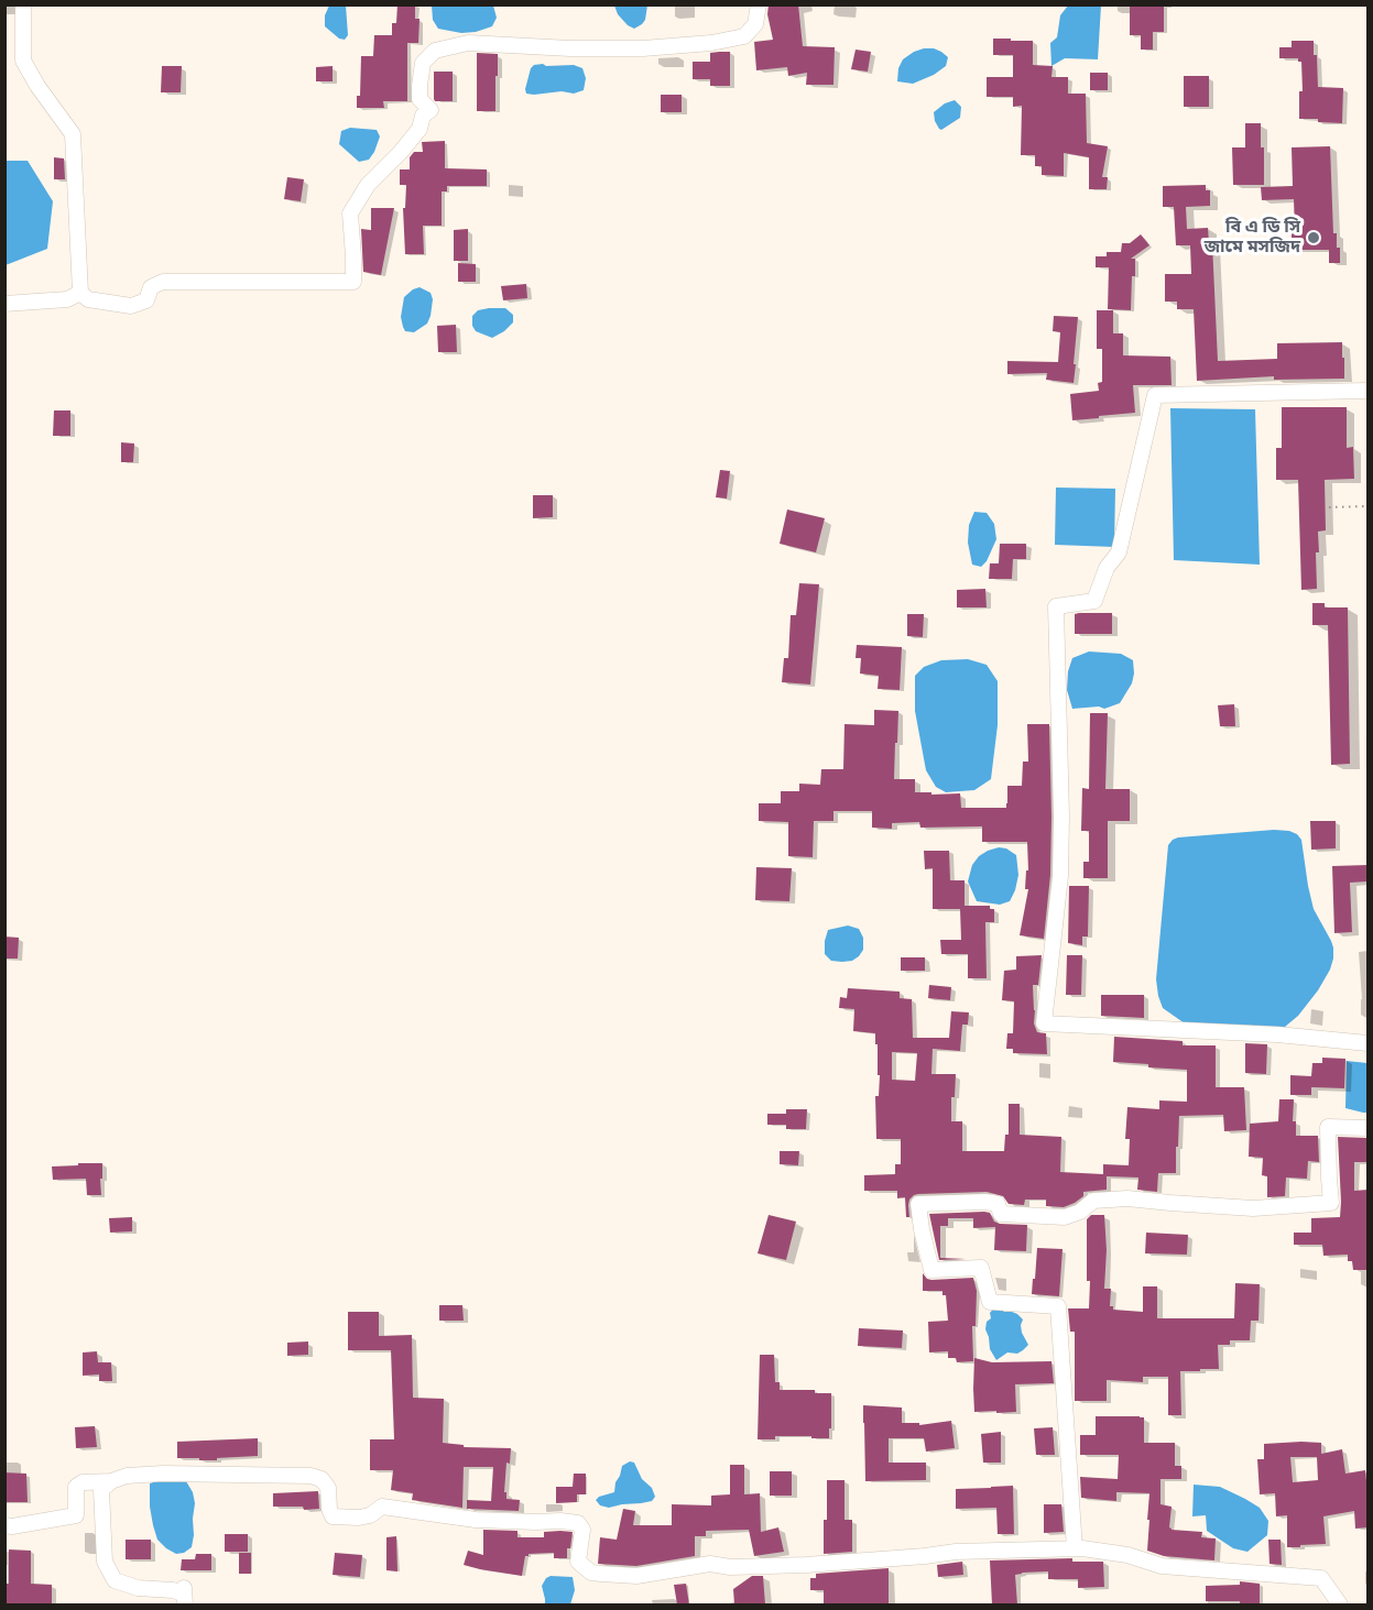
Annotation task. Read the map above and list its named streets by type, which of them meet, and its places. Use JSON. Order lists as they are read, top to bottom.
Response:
{
  "places": ["বি এ ডি সি জামে মসজিদ"]
}
